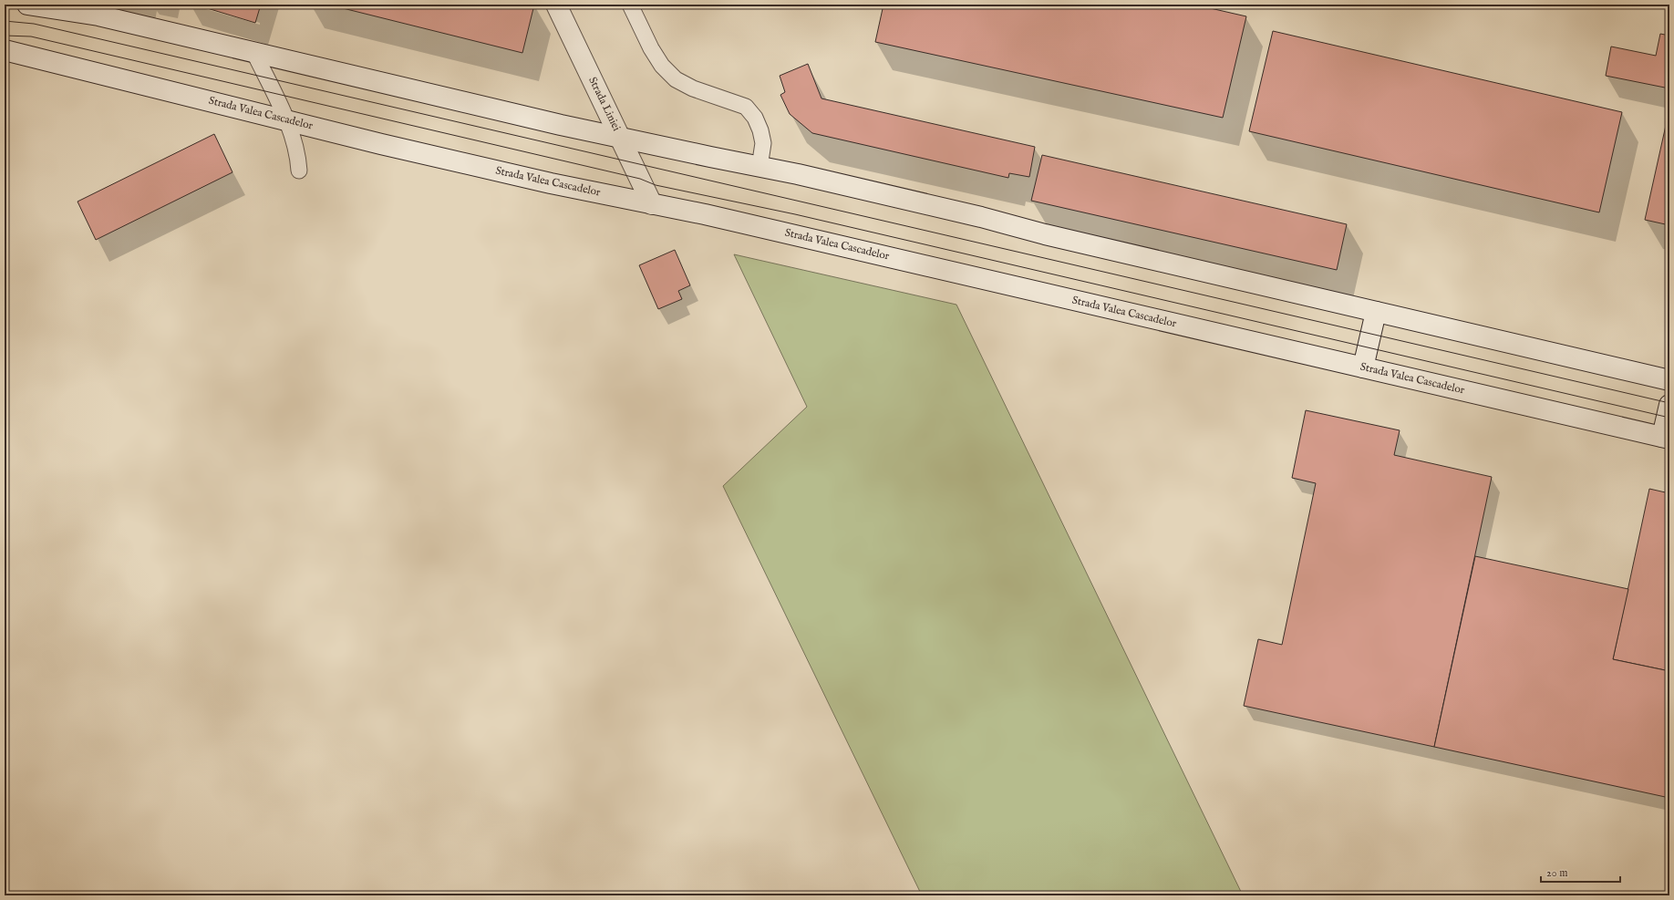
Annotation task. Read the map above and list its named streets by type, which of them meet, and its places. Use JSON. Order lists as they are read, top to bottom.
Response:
{
  "streets": {
    "main road": ["Strada Liniei", "Strada Valea Cascadelor"]
  },
  "crossings": [
    ["Strada Liniei", "Strada Valea Cascadelor"]
  ],
  "scale_bar": "20 m"
}
